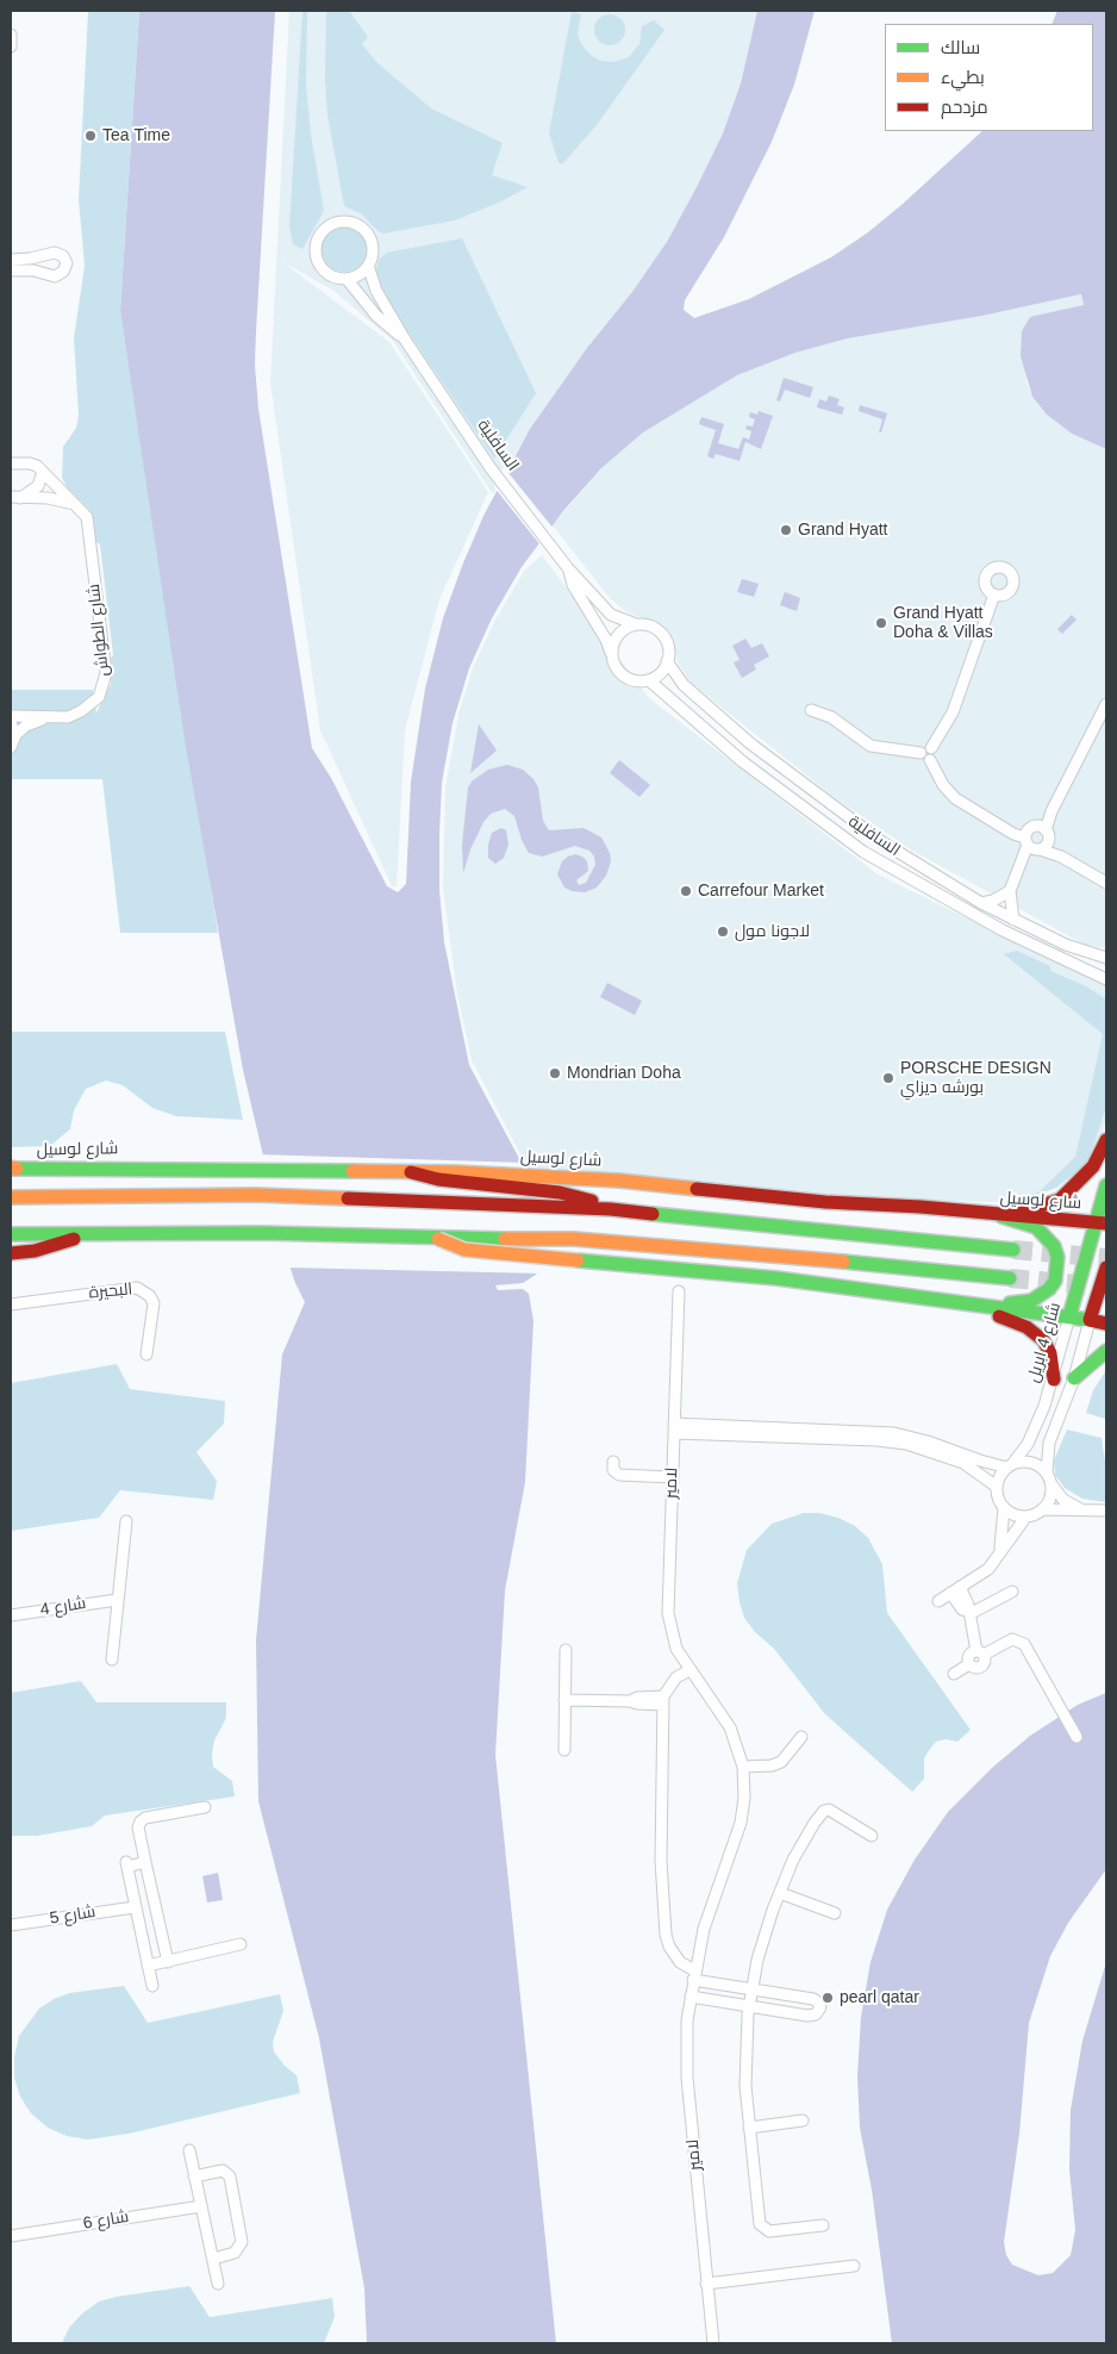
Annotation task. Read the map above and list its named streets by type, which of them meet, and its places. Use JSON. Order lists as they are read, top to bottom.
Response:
{
  "streets": {
    "main road": ["شارع لوسيل", "شارع 4 ابريل"],
    "street": [
      "السافلية",
      "شارع الطواش",
      "البحيرة",
      "لامير",
      "شارع 4",
      "شارع 5",
      "شارع 6"
    ]
  },
  "crossings": [
    ["شارع لوسيل", "شارع 4 ابريل"]
  ],
  "places": [
    "Tea Time",
    "Grand Hyatt",
    "Grand Hyatt Doha & Villas",
    "Carrefour Market",
    "لاجونا مول",
    "Mondrian Doha",
    "PORSCHE DESIGN بورشه ديزاي",
    "pearl qatar"
  ],
  "legend": ["سالك", "بطيء", "مزدحم"]
}
